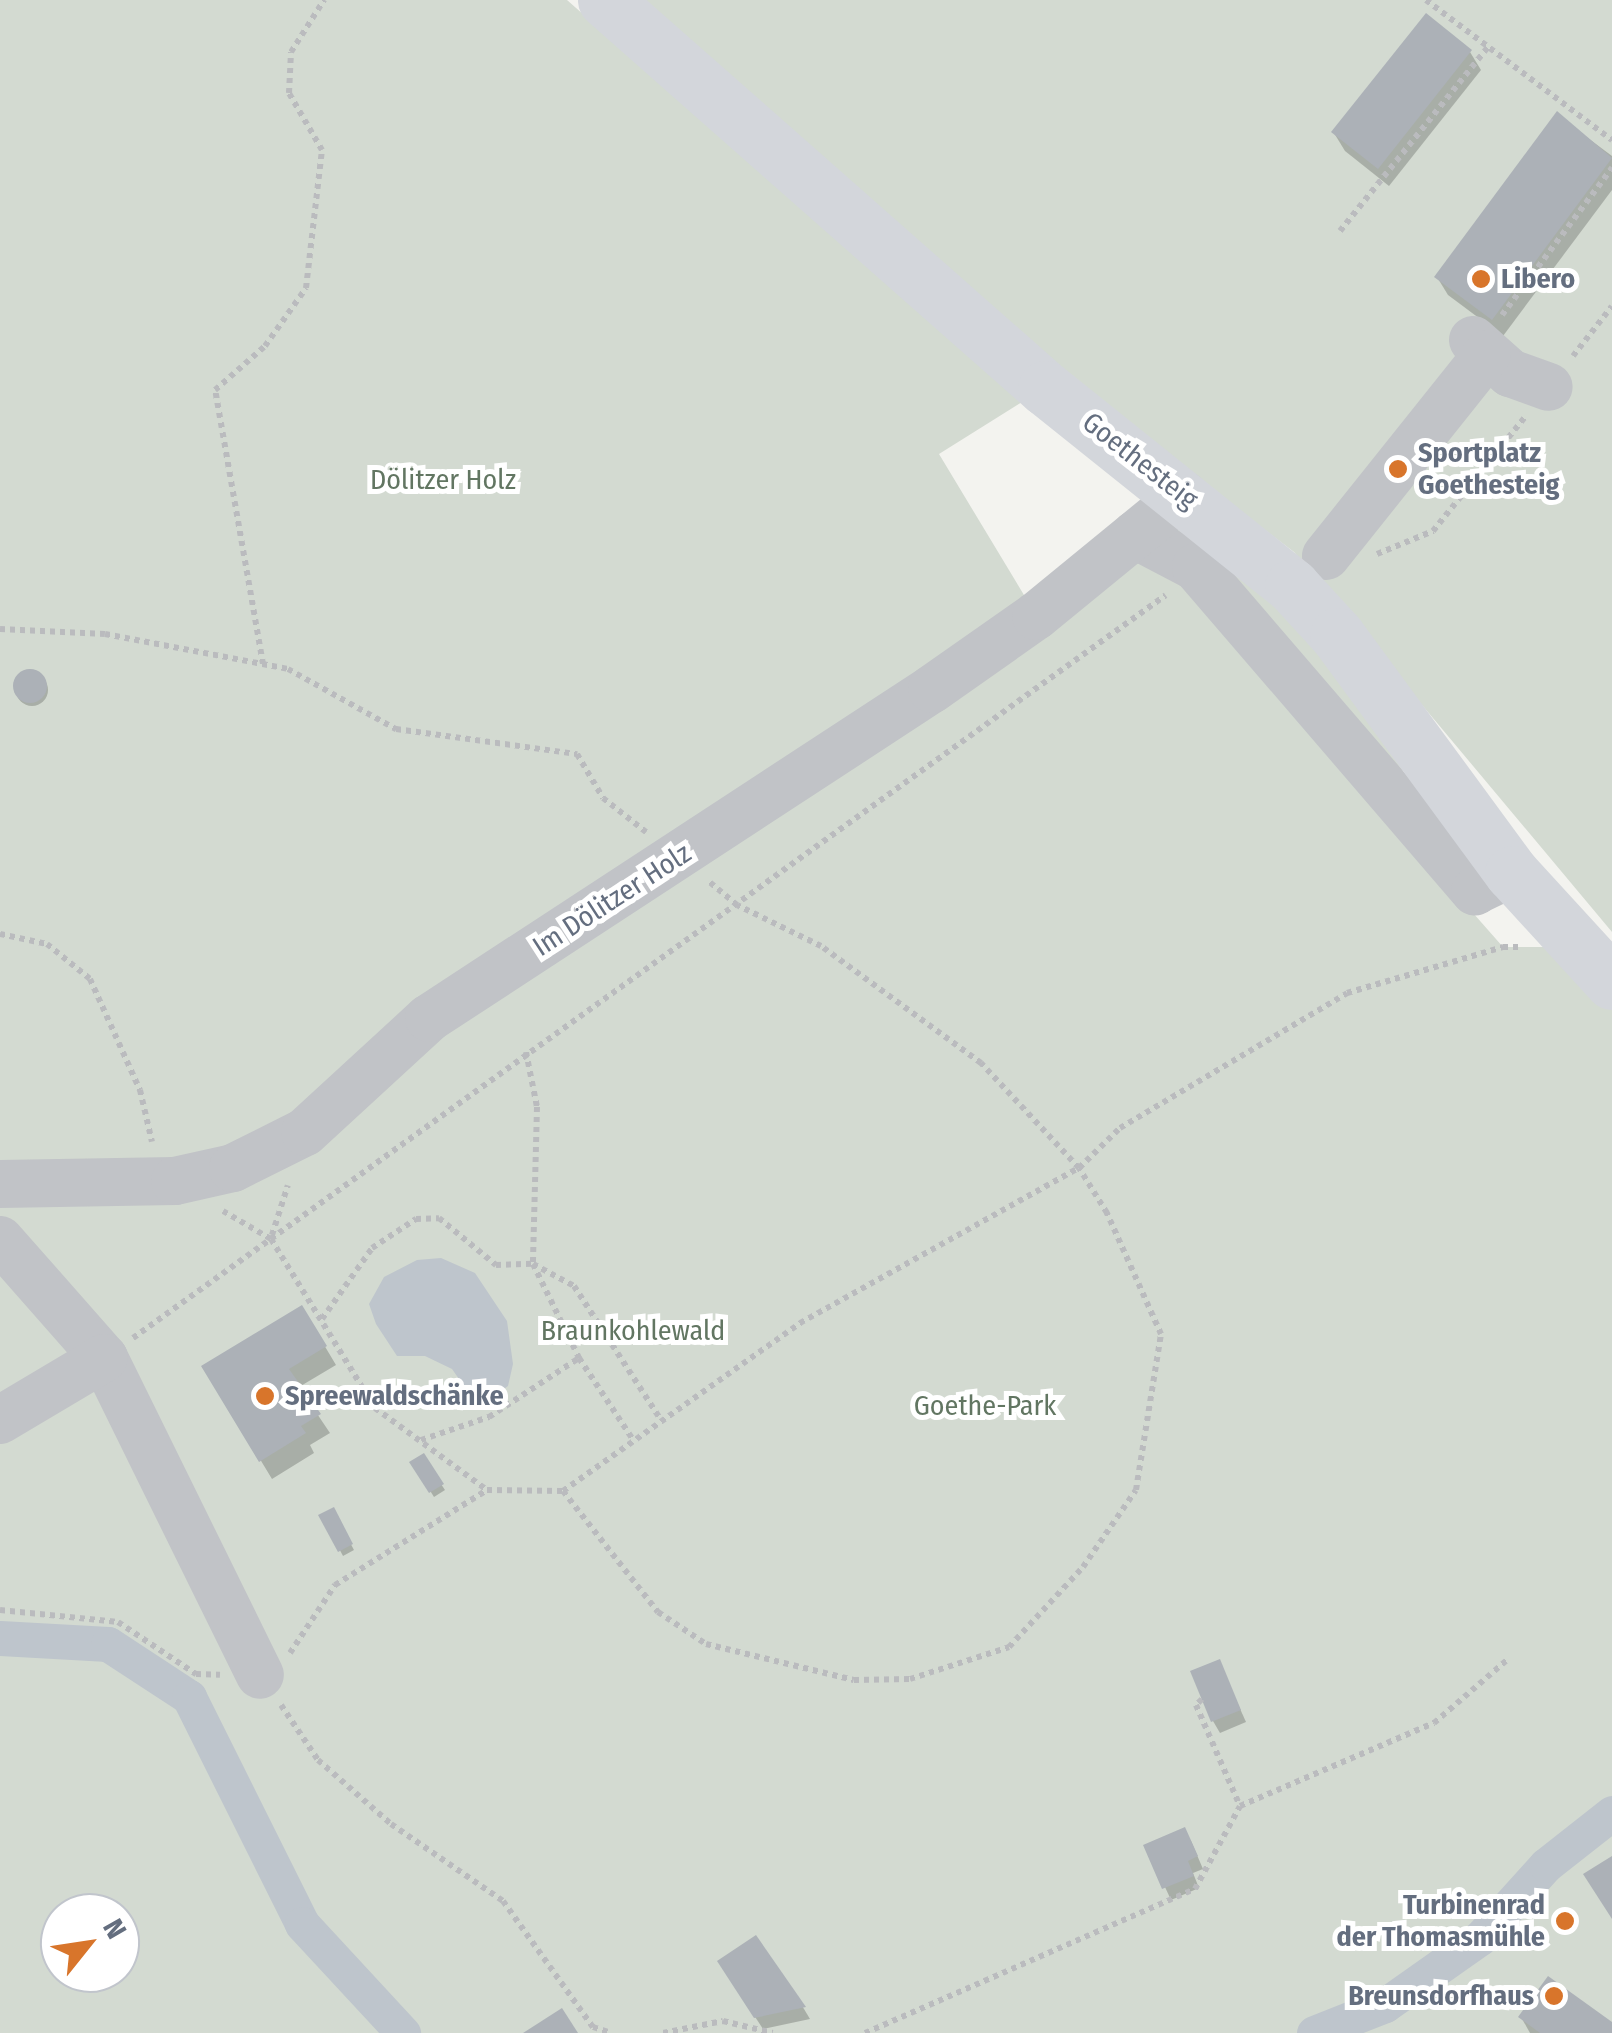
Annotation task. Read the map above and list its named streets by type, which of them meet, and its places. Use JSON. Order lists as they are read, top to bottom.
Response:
{
  "streets": {
    "main road": ["Goethesteig"],
    "lane": ["Im Dölitzer Holz"]
  },
  "crossings": [
    ["Goethesteig", "Im Dölitzer Holz"]
  ],
  "parks": ["Dölitzer Holz", "Braunkohlewald", "Goethe-Park"],
  "places": [
    "Libero",
    "Sportplatz Goethesteig",
    "Spreewaldschänke",
    "Turbinenrad der Thomasmühle",
    "Breunsdorfhaus"
  ],
  "north": "top right"
}
